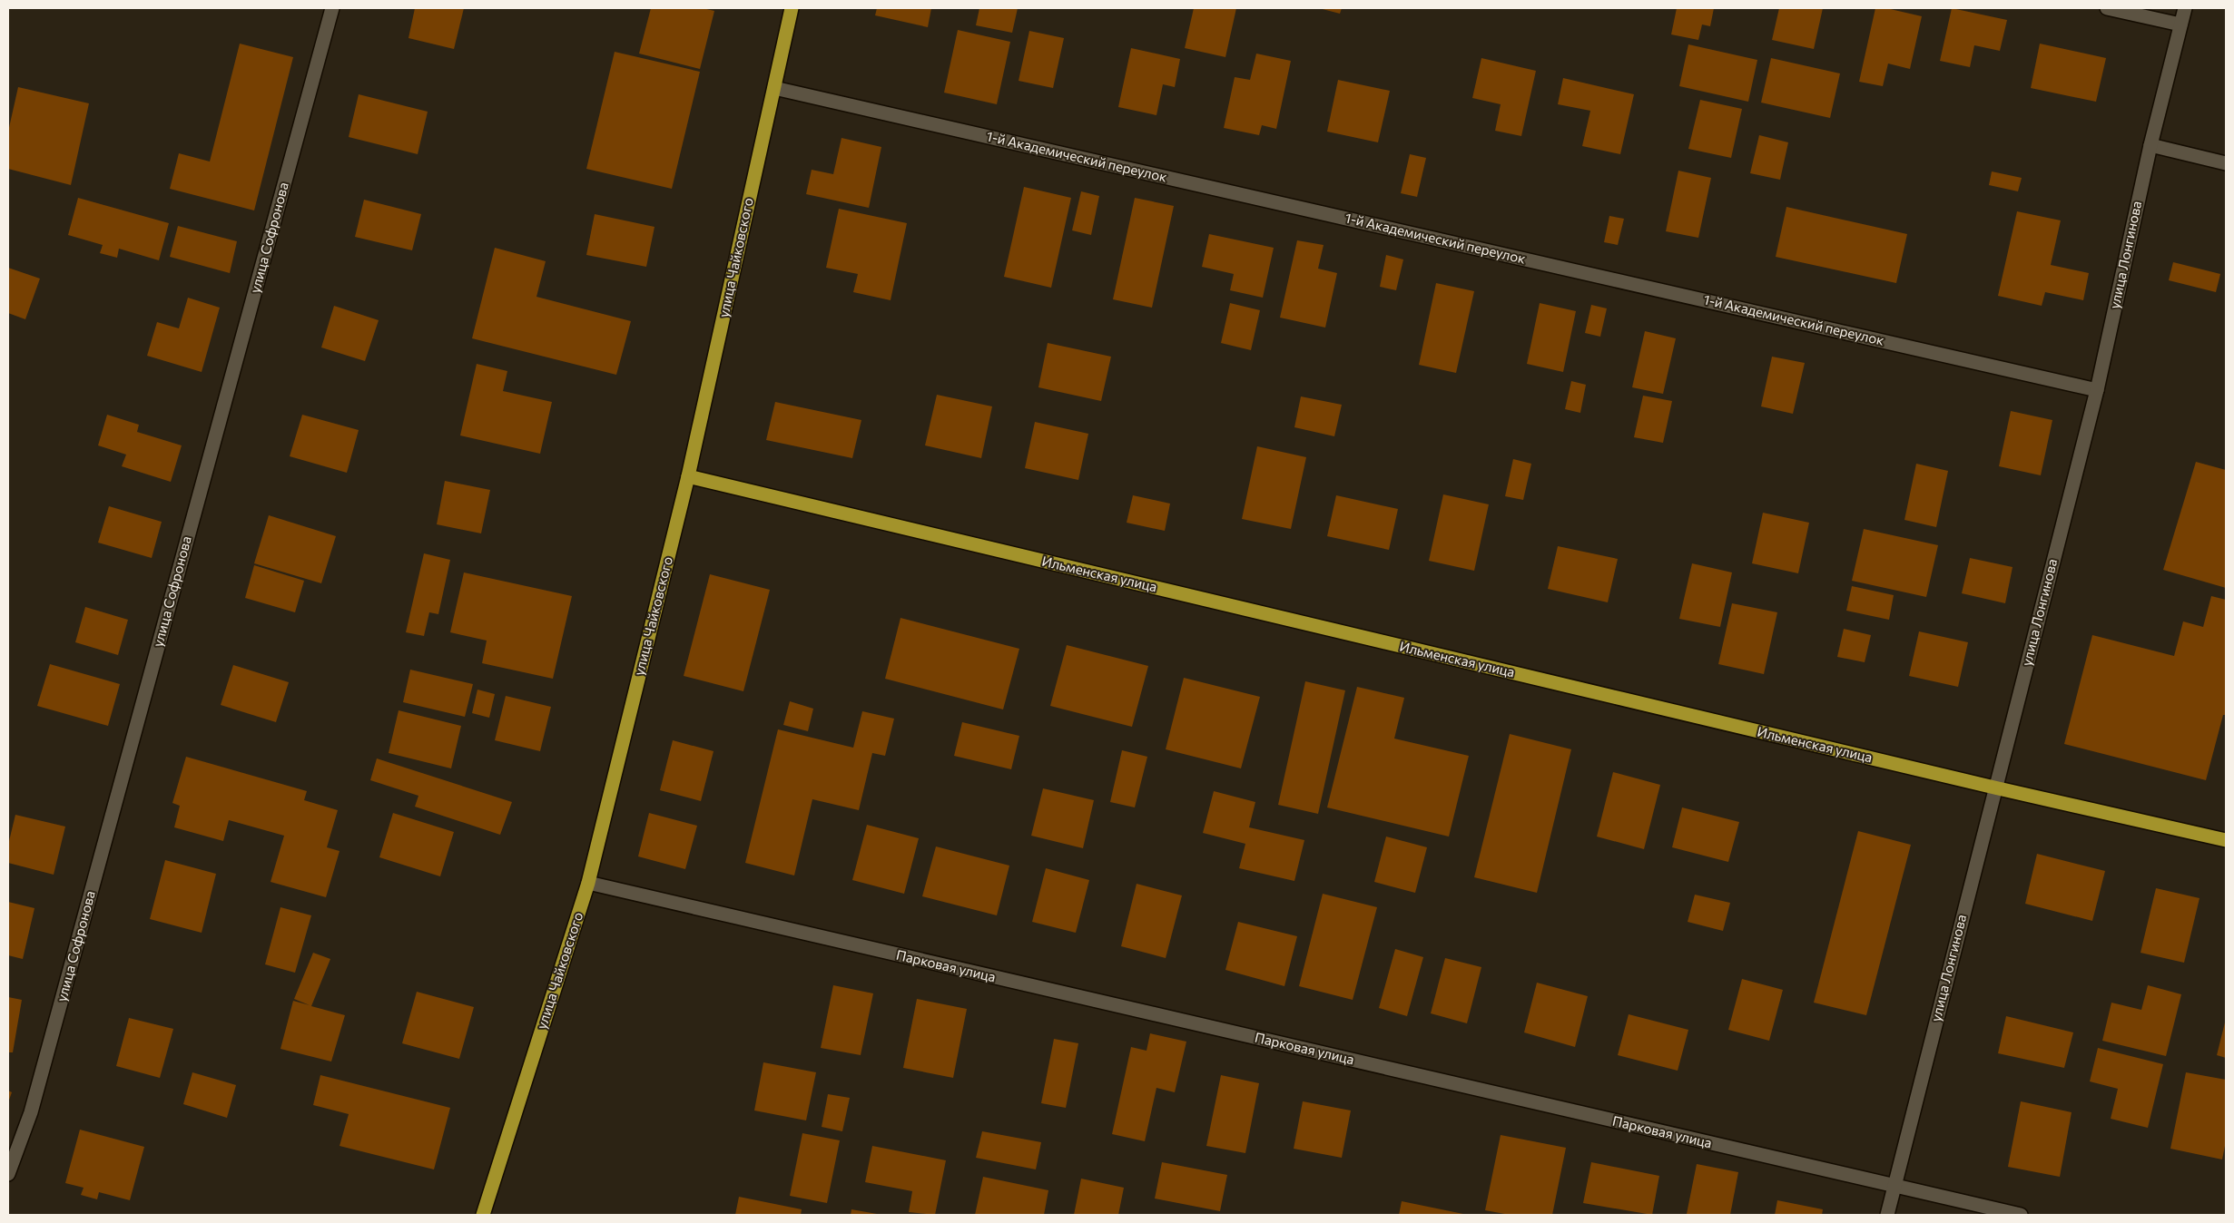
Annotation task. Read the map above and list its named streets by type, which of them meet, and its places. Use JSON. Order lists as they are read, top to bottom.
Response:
{
  "streets": {
    "main road": ["улица Чайковского", "Ильменская улица"],
    "street": [
      "1-й Академический переулок",
      "улица Софронова",
      "улица Лонгинова",
      "Парковая улица"
    ]
  },
  "crossings": [
    ["1-й Академический переулок", "улица Лонгинова"],
    ["1-й Академический переулок", "улица Чайковского"],
    ["улица Лонгинова", "Ильменская улица"],
    ["улица Лонгинова", "Парковая улица"],
    ["улица Чайковского", "Ильменская улица"],
    ["улица Чайковского", "Парковая улица"]
  ]
}
